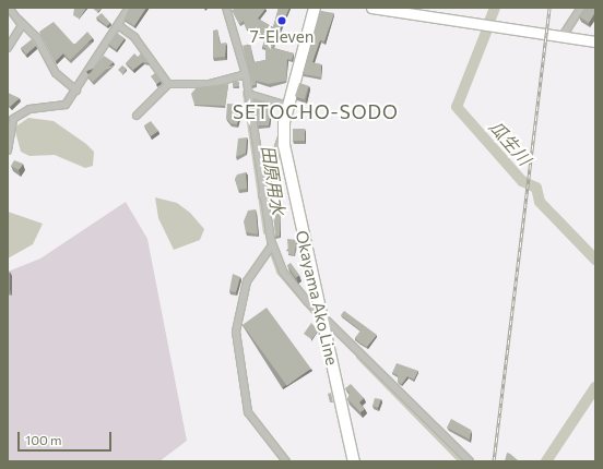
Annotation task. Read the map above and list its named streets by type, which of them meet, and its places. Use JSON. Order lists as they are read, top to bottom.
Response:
{
  "streets": {
    "main road": ["Okayama Ako Line"]
  },
  "districts": ["SETOCHO-SODO"],
  "water": ["瓜生川", "田原用水"],
  "places": ["7-Eleven"],
  "scale_bar": "100 m"
}
